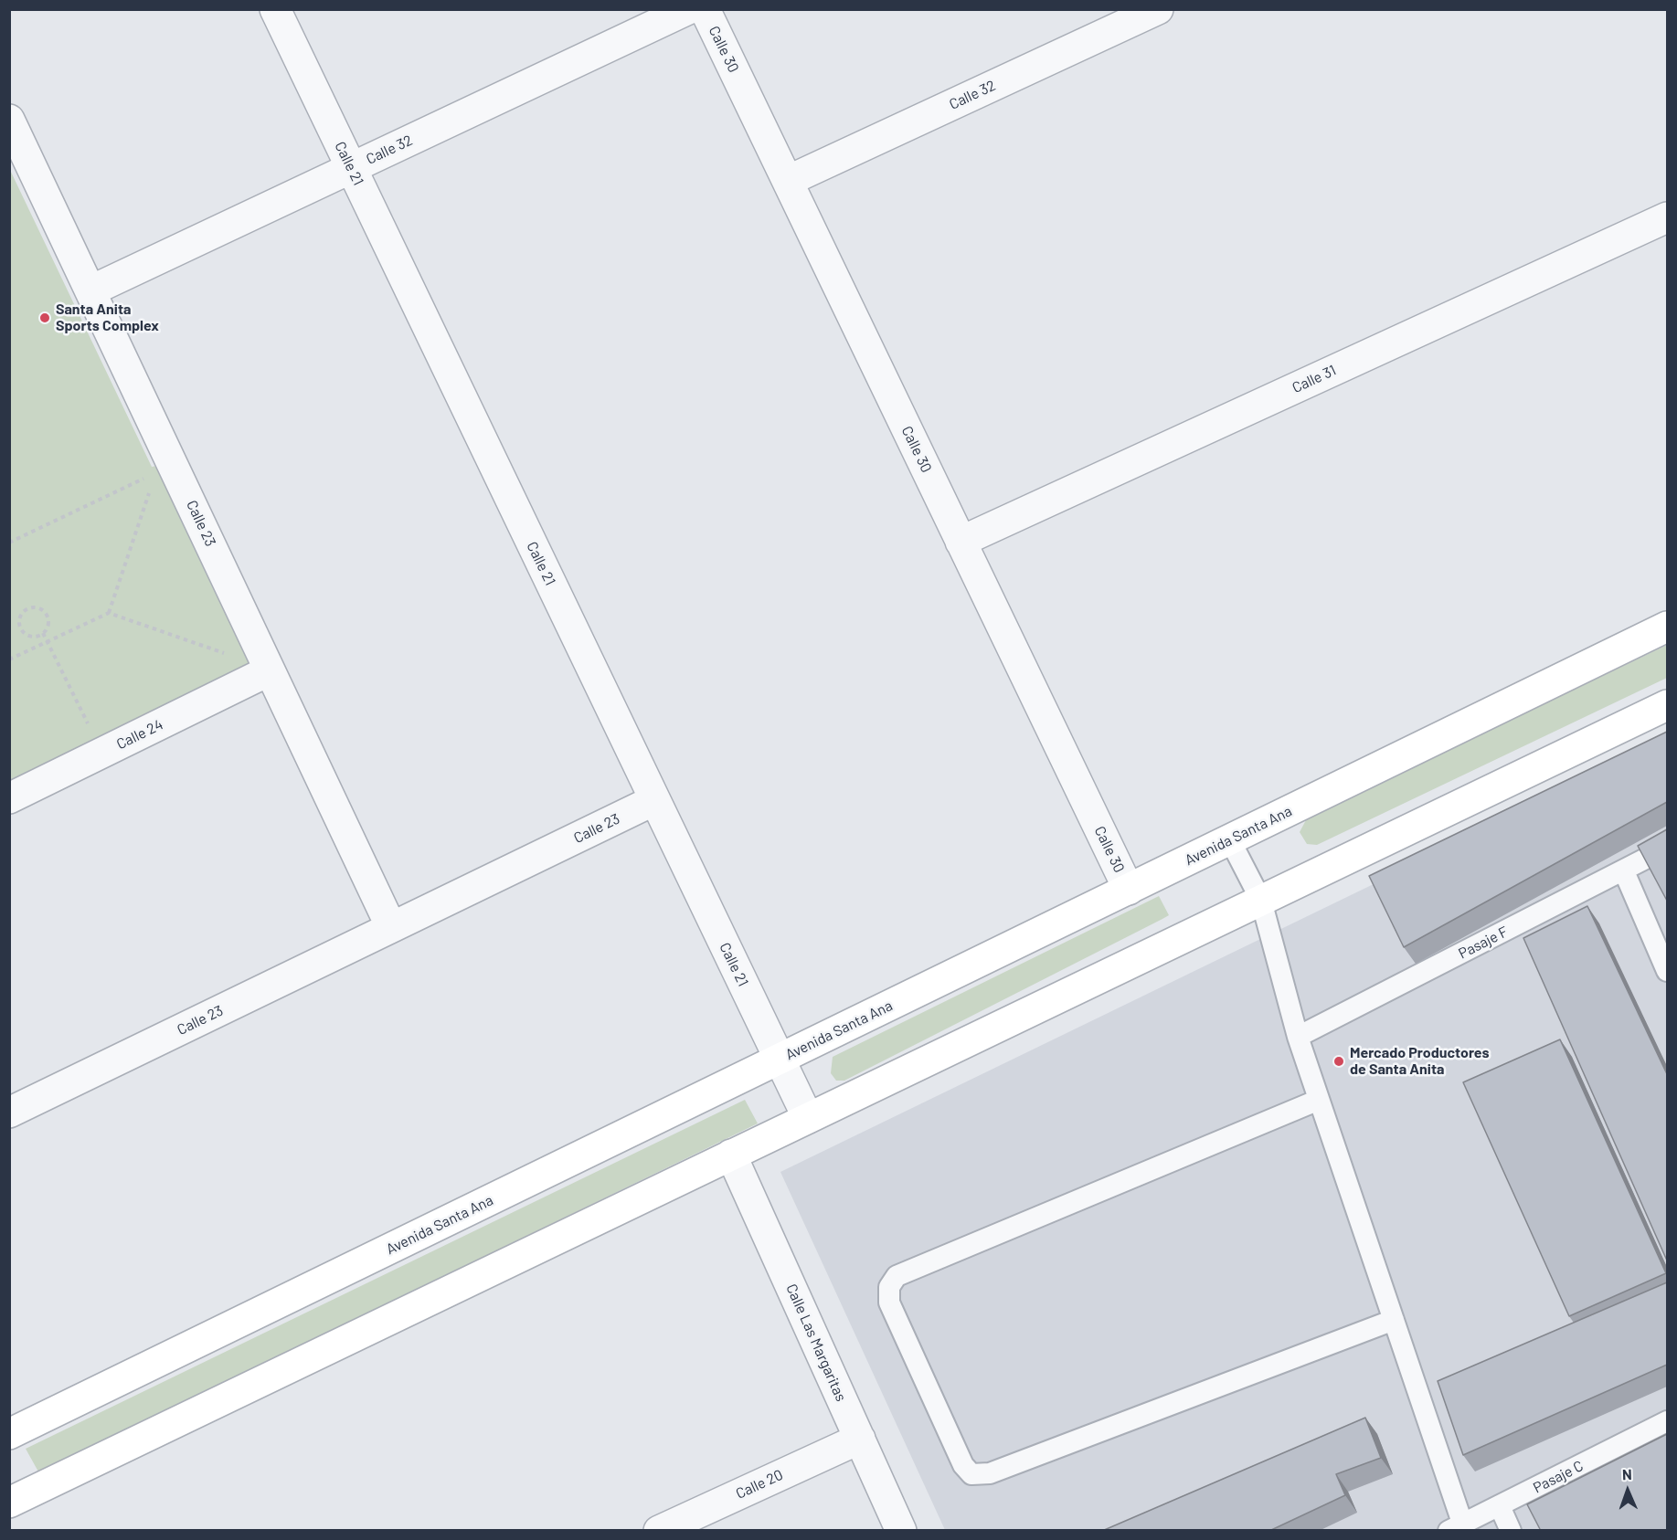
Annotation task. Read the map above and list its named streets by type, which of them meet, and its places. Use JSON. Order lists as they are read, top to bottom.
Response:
{
  "streets": {
    "street": [
      "Calle 30",
      "Calle 32",
      "Calle 21",
      "Calle 31",
      "Calle 23",
      "Calle 24",
      "Avenida Santa Ana",
      "Calle Las Margaritas",
      "Calle 20"
    ],
    "lane": ["Pasaje F", "Pasaje C"]
  },
  "crossings": [
    ["Calle 30", "Calle 32"],
    ["Calle 30", "Calle 31"],
    ["Calle 30", "Avenida Santa Ana"],
    ["Calle 32", "Calle 21"],
    ["Calle 32", "Calle 23"],
    ["Calle 21", "Calle 23"],
    ["Calle 21", "Avenida Santa Ana"],
    ["Calle 23", "Calle 24"],
    ["Calle Las Margaritas", "Calle 20"]
  ],
  "places": ["Santa Anita Sports Complex", "Mercado Productores de Santa Anita"],
  "north": "top"
}
